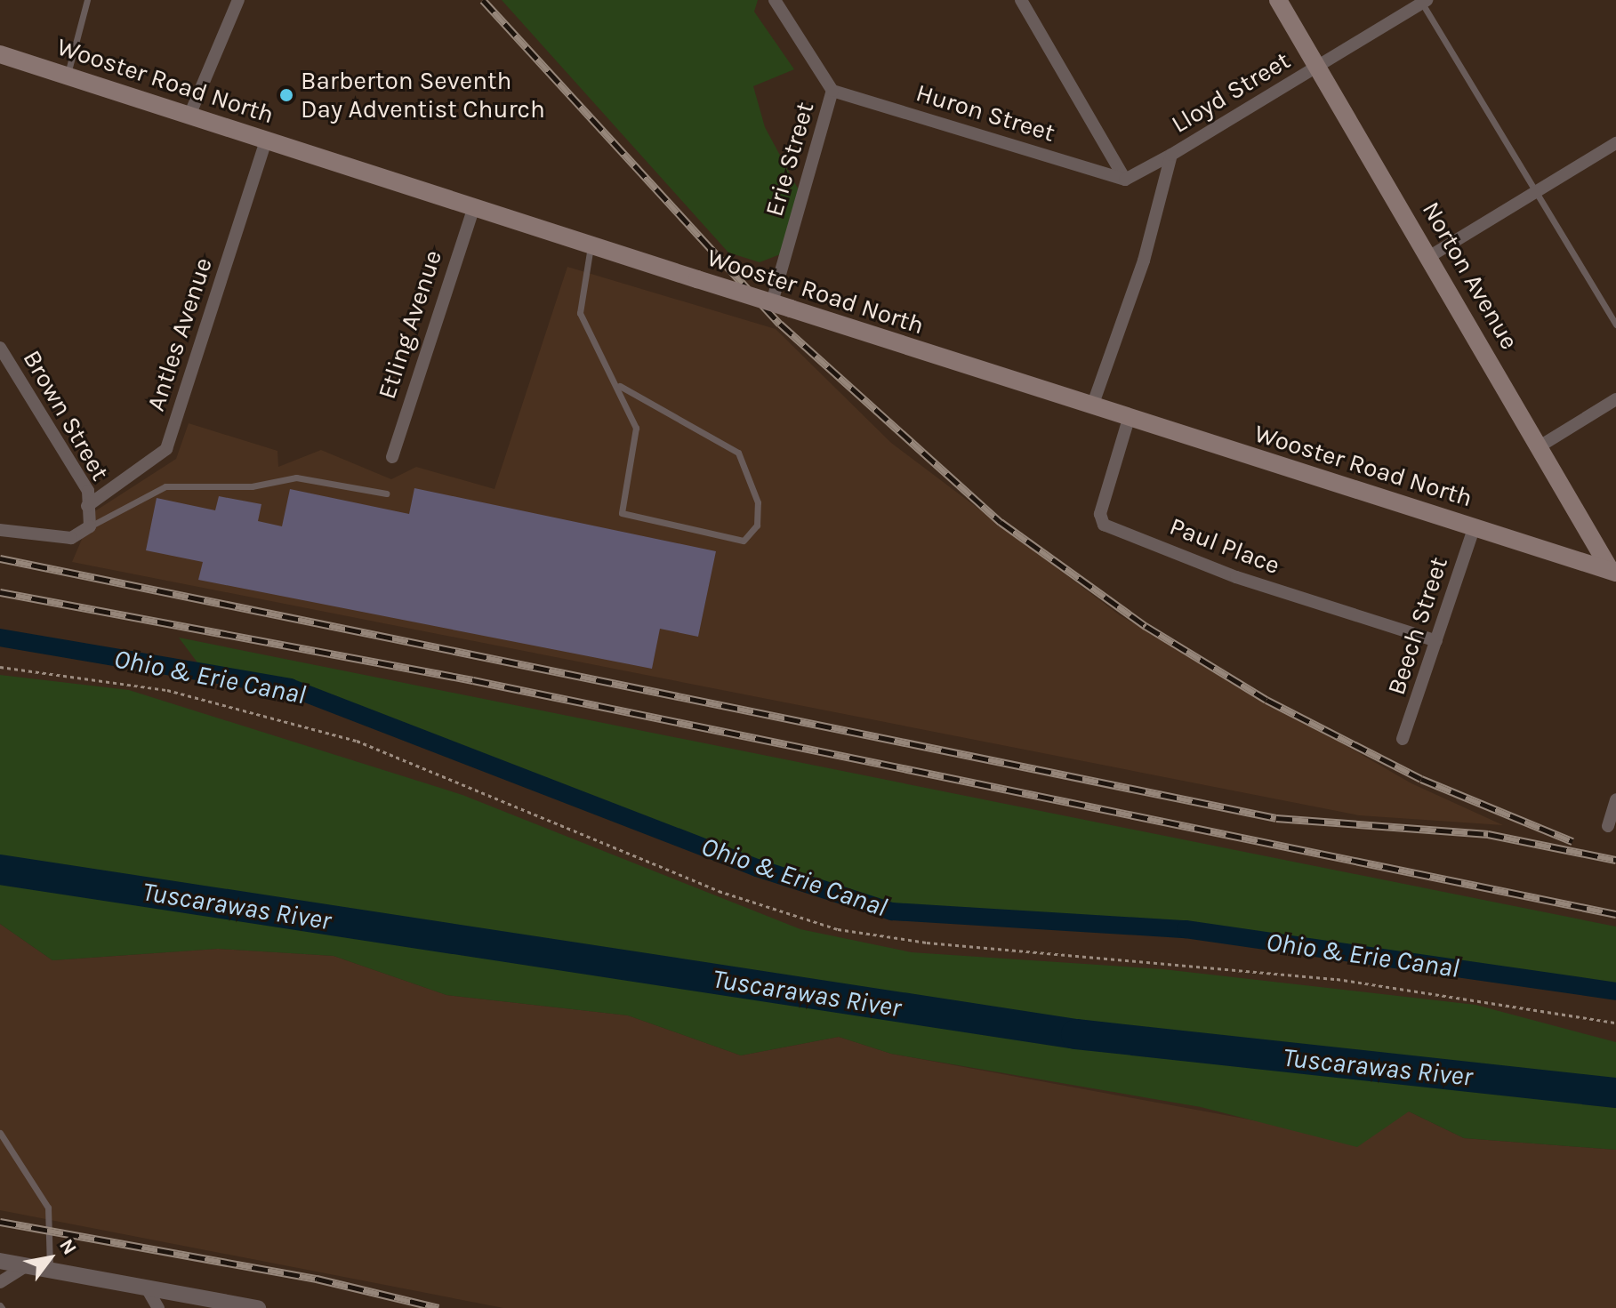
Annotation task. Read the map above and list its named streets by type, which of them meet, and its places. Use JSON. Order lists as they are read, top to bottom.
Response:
{
  "streets": {
    "main road": ["Wooster Road North", "Norton Avenue"],
    "street": [
      "Lloyd Street",
      "Huron Street",
      "Erie Street",
      "Etling Avenue",
      "Antles Avenue",
      "Brown Street",
      "Paul Place",
      "Beech Street"
    ]
  },
  "crossings": [
    ["Wooster Road North", "Lloyd Street"],
    ["Wooster Road North", "Erie Street"],
    ["Wooster Road North", "Norton Avenue"],
    ["Wooster Road North", "Etling Avenue"],
    ["Wooster Road North", "Antles Avenue"],
    ["Wooster Road North", "Paul Place"],
    ["Wooster Road North", "Beech Street"],
    ["Lloyd Street", "Norton Avenue"],
    ["Huron Street", "Erie Street"],
    ["Antles Avenue", "Brown Street"],
    ["Paul Place", "Beech Street"]
  ],
  "water": ["Ohio & Erie Canal", "Tuscarawas River"],
  "places": ["Barberton Seventh Day Adventist Church"],
  "north": "top right"
}
